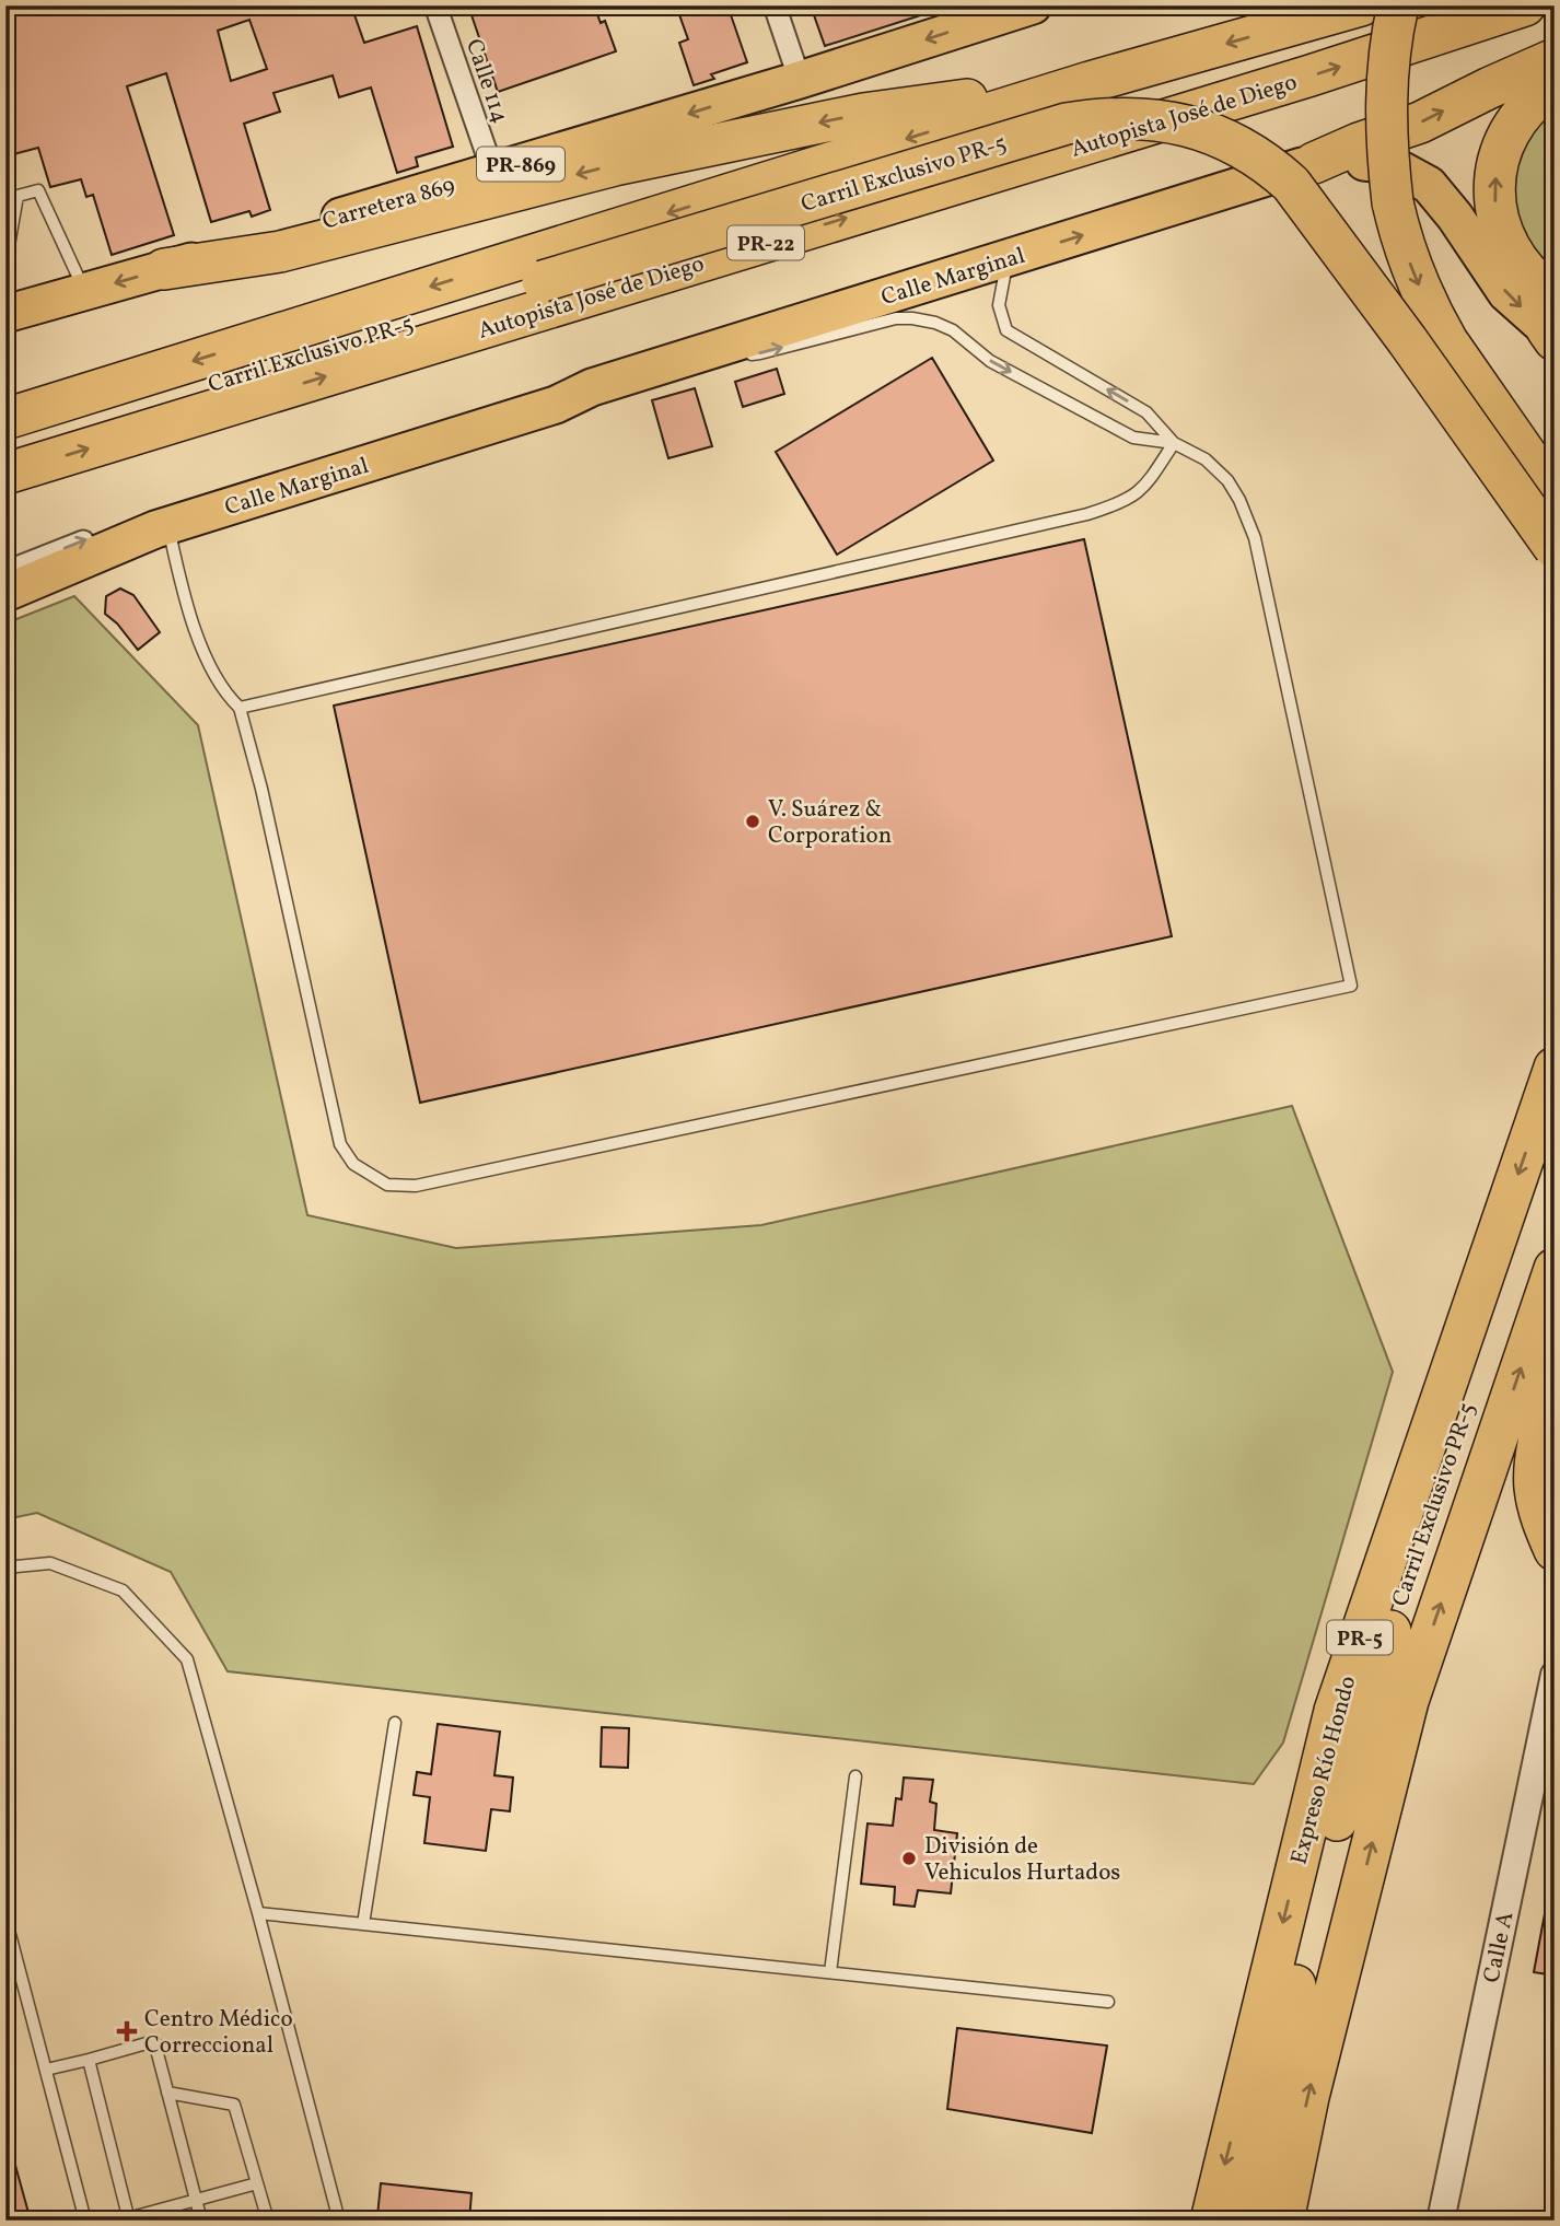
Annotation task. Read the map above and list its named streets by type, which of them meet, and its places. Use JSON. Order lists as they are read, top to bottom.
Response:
{
  "streets": {
    "highway": [
      "Autopista José de Diego",
      "PR-869",
      "Carril Exclusivo PR-5",
      "Carretera 869",
      "PR-22",
      "Calle Marginal",
      "PR-5",
      "Expreso Río Hondo"
    ],
    "street": ["Calle 114", "Calle A"]
  },
  "crossings": [
    ["Calle 114", "Carretera 869"],
    ["Carril Exclusivo PR-5", "PR-22"],
    ["Carril Exclusivo PR-5", "PR-5"]
  ],
  "places": {
    "other": ["V. Suárez & Corporation", "División de Vehiculos Hurtados"],
    "health": ["Centro Médico Correccional"]
  }
}
